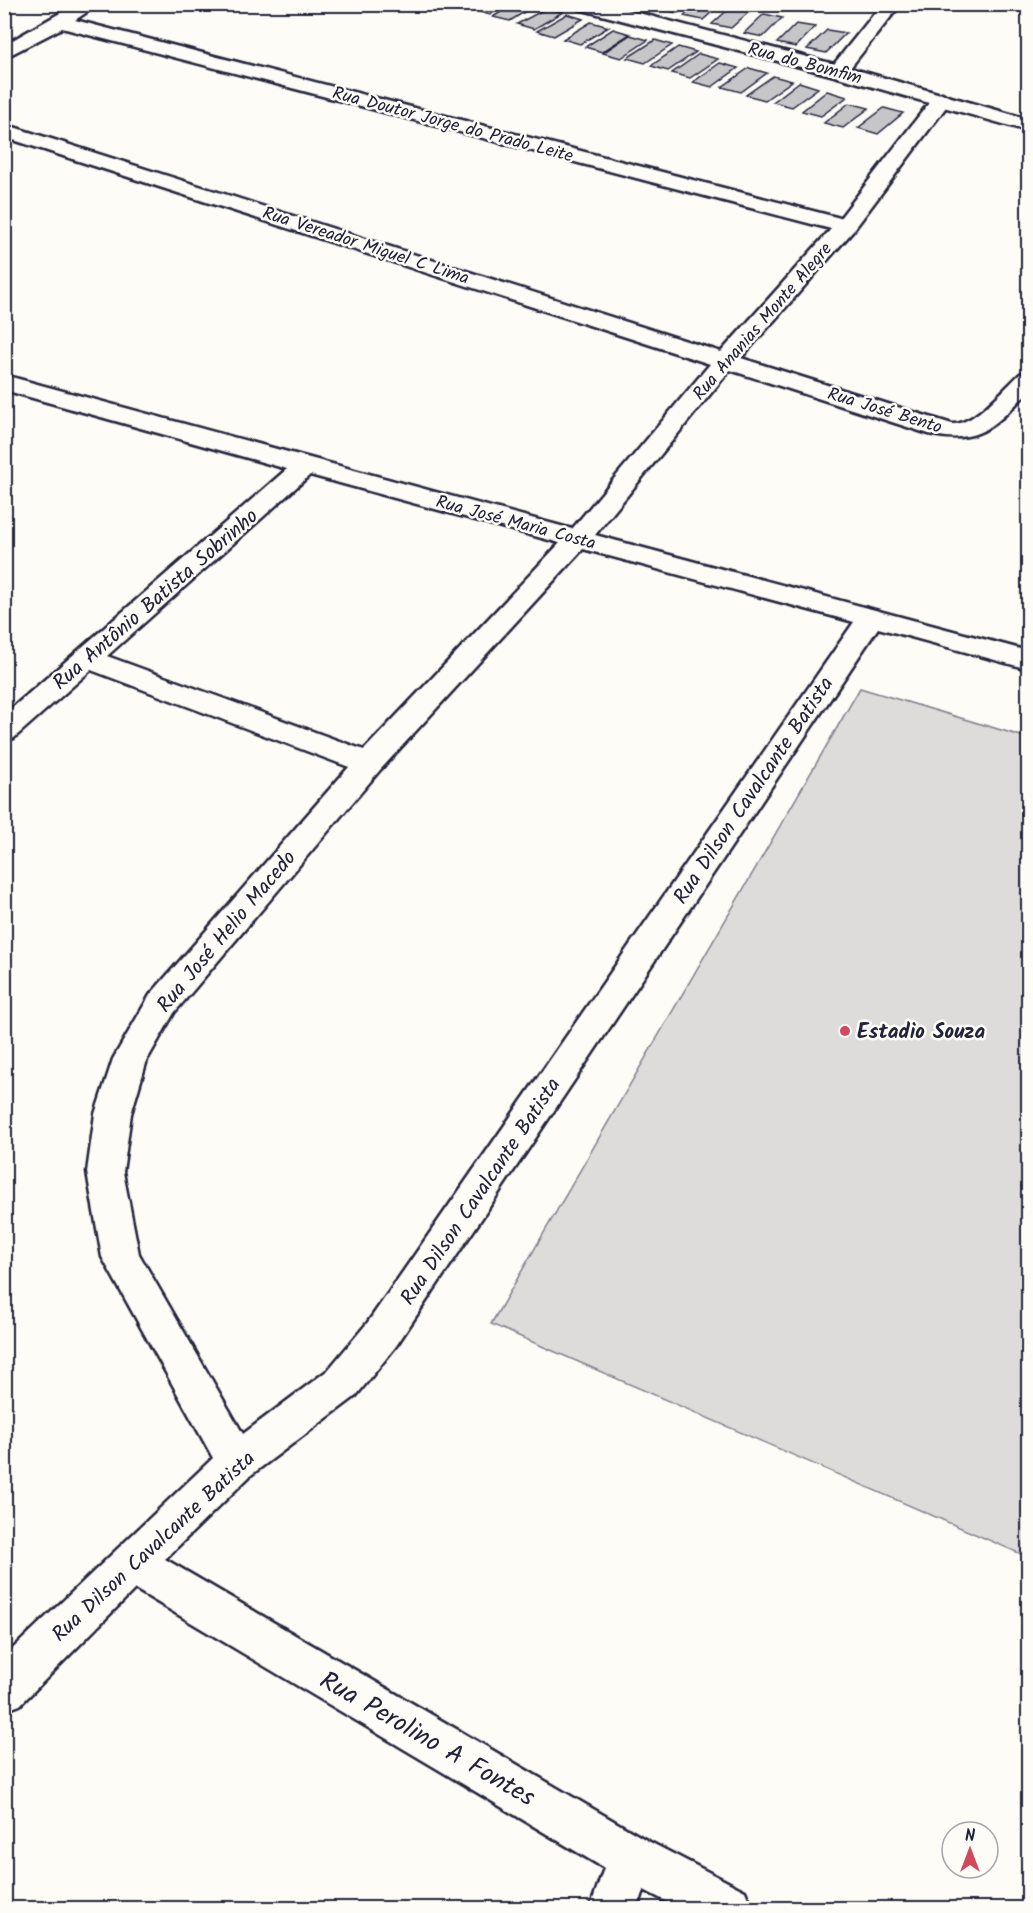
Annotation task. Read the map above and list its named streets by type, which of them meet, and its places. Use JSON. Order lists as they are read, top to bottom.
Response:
{
  "streets": {
    "street": [
      "Rua do Bomfim",
      "Rua Doutor Jorge do Prado Leite",
      "Rua Vereador Miguel C Lima",
      "Rua Ananias Monte Alegre",
      "Rua José Bento",
      "Rua José Maria Costa",
      "Rua Antônio Batista Sobrinho",
      "Rua Dilson Cavalcante Batista",
      "Rua José Helio Macedo",
      "Rua Perolino A Fontes"
    ]
  },
  "crossings": [
    ["Rua do Bomfim", "Rua Ananias Monte Alegre"],
    ["Rua Doutor Jorge do Prado Leite", "Rua Ananias Monte Alegre"],
    ["Rua Vereador Miguel C Lima", "Rua Ananias Monte Alegre"],
    ["Rua Vereador Miguel C Lima", "Rua José Bento"],
    ["Rua Ananias Monte Alegre", "Rua José Bento"],
    ["Rua Ananias Monte Alegre", "Rua José Maria Costa"],
    ["Rua Ananias Monte Alegre", "Rua José Helio Macedo"],
    ["Rua José Maria Costa", "Rua Antônio Batista Sobrinho"],
    ["Rua José Maria Costa", "Rua Dilson Cavalcante Batista"],
    ["Rua José Maria Costa", "Rua José Helio Macedo"],
    ["Rua Dilson Cavalcante Batista", "Rua José Helio Macedo"],
    ["Rua Dilson Cavalcante Batista", "Rua Perolino A Fontes"]
  ],
  "places": ["Estadio Souza"],
  "north": "top"
}
